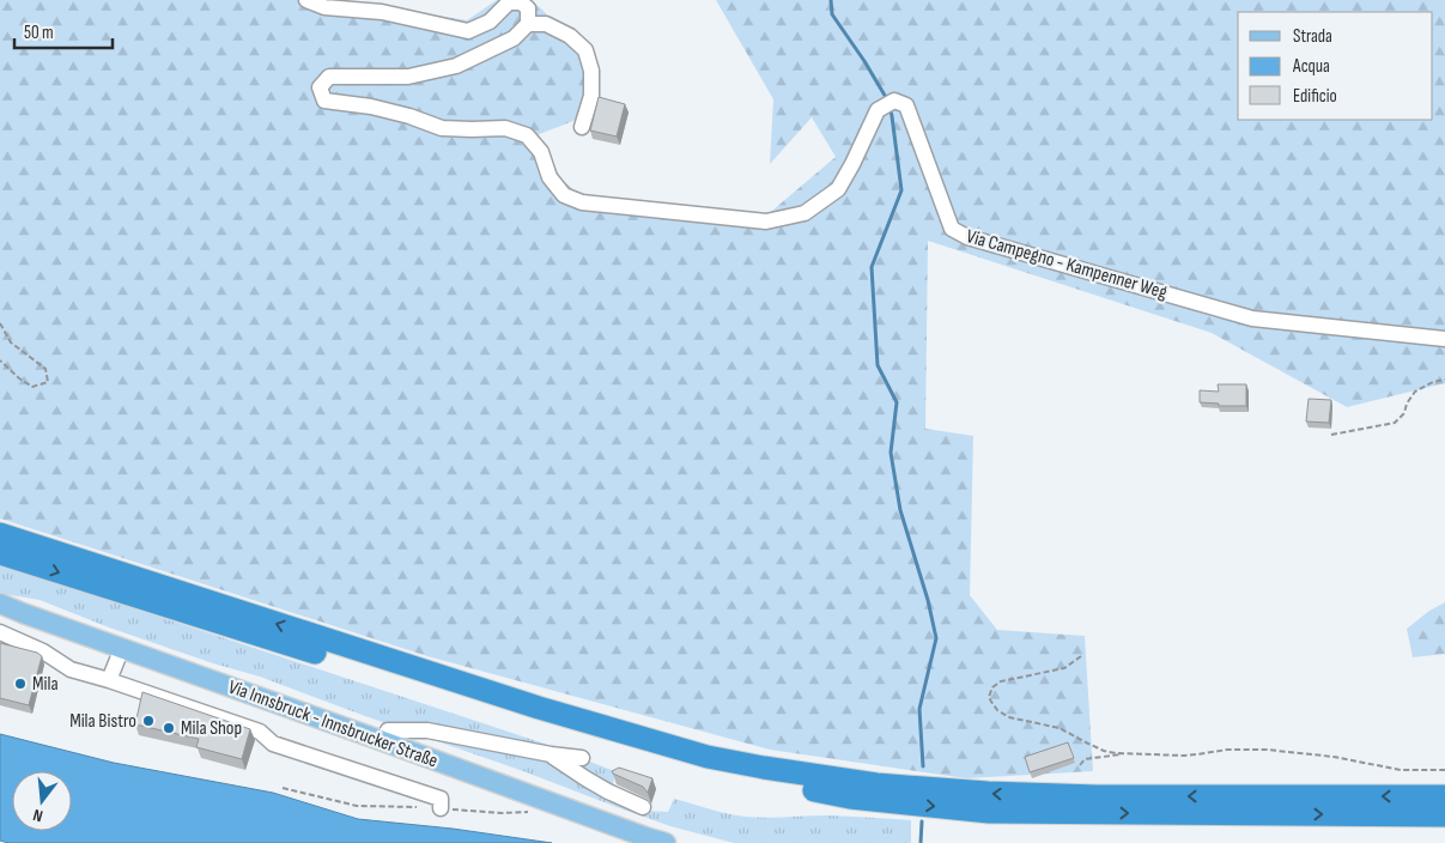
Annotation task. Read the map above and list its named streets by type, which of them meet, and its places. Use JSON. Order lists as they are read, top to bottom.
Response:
{
  "streets": {
    "main road": ["Via Innsbruck - Innsbrucker Straße"],
    "street": ["Via Campegno - Kampenner Weg"]
  },
  "places": ["Mila", "Mila Bistro", "Mila Shop"],
  "legend": ["Strada", "Acqua", "Edificio"],
  "scale_bar": "50 m",
  "north": "bottom"
}
